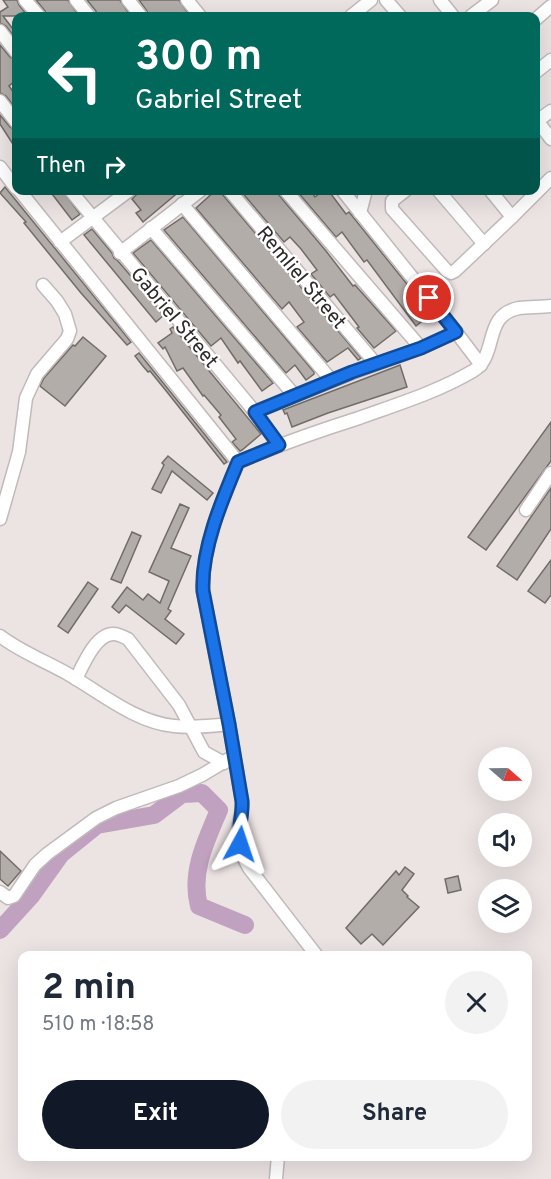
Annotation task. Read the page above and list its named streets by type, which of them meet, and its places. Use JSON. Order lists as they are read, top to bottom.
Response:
{
  "streets": {
    "street": ["Remliel Street", "Gabriel Street"]
  },
  "north": "right",
  "page": {
    "turn": ["300 m", "Gabriel Street"],
    "then": "Then",
    "heading": ["2 min", "510 m · 18:58"],
    "buttons": ["Exit", "Share"]
  }
}
